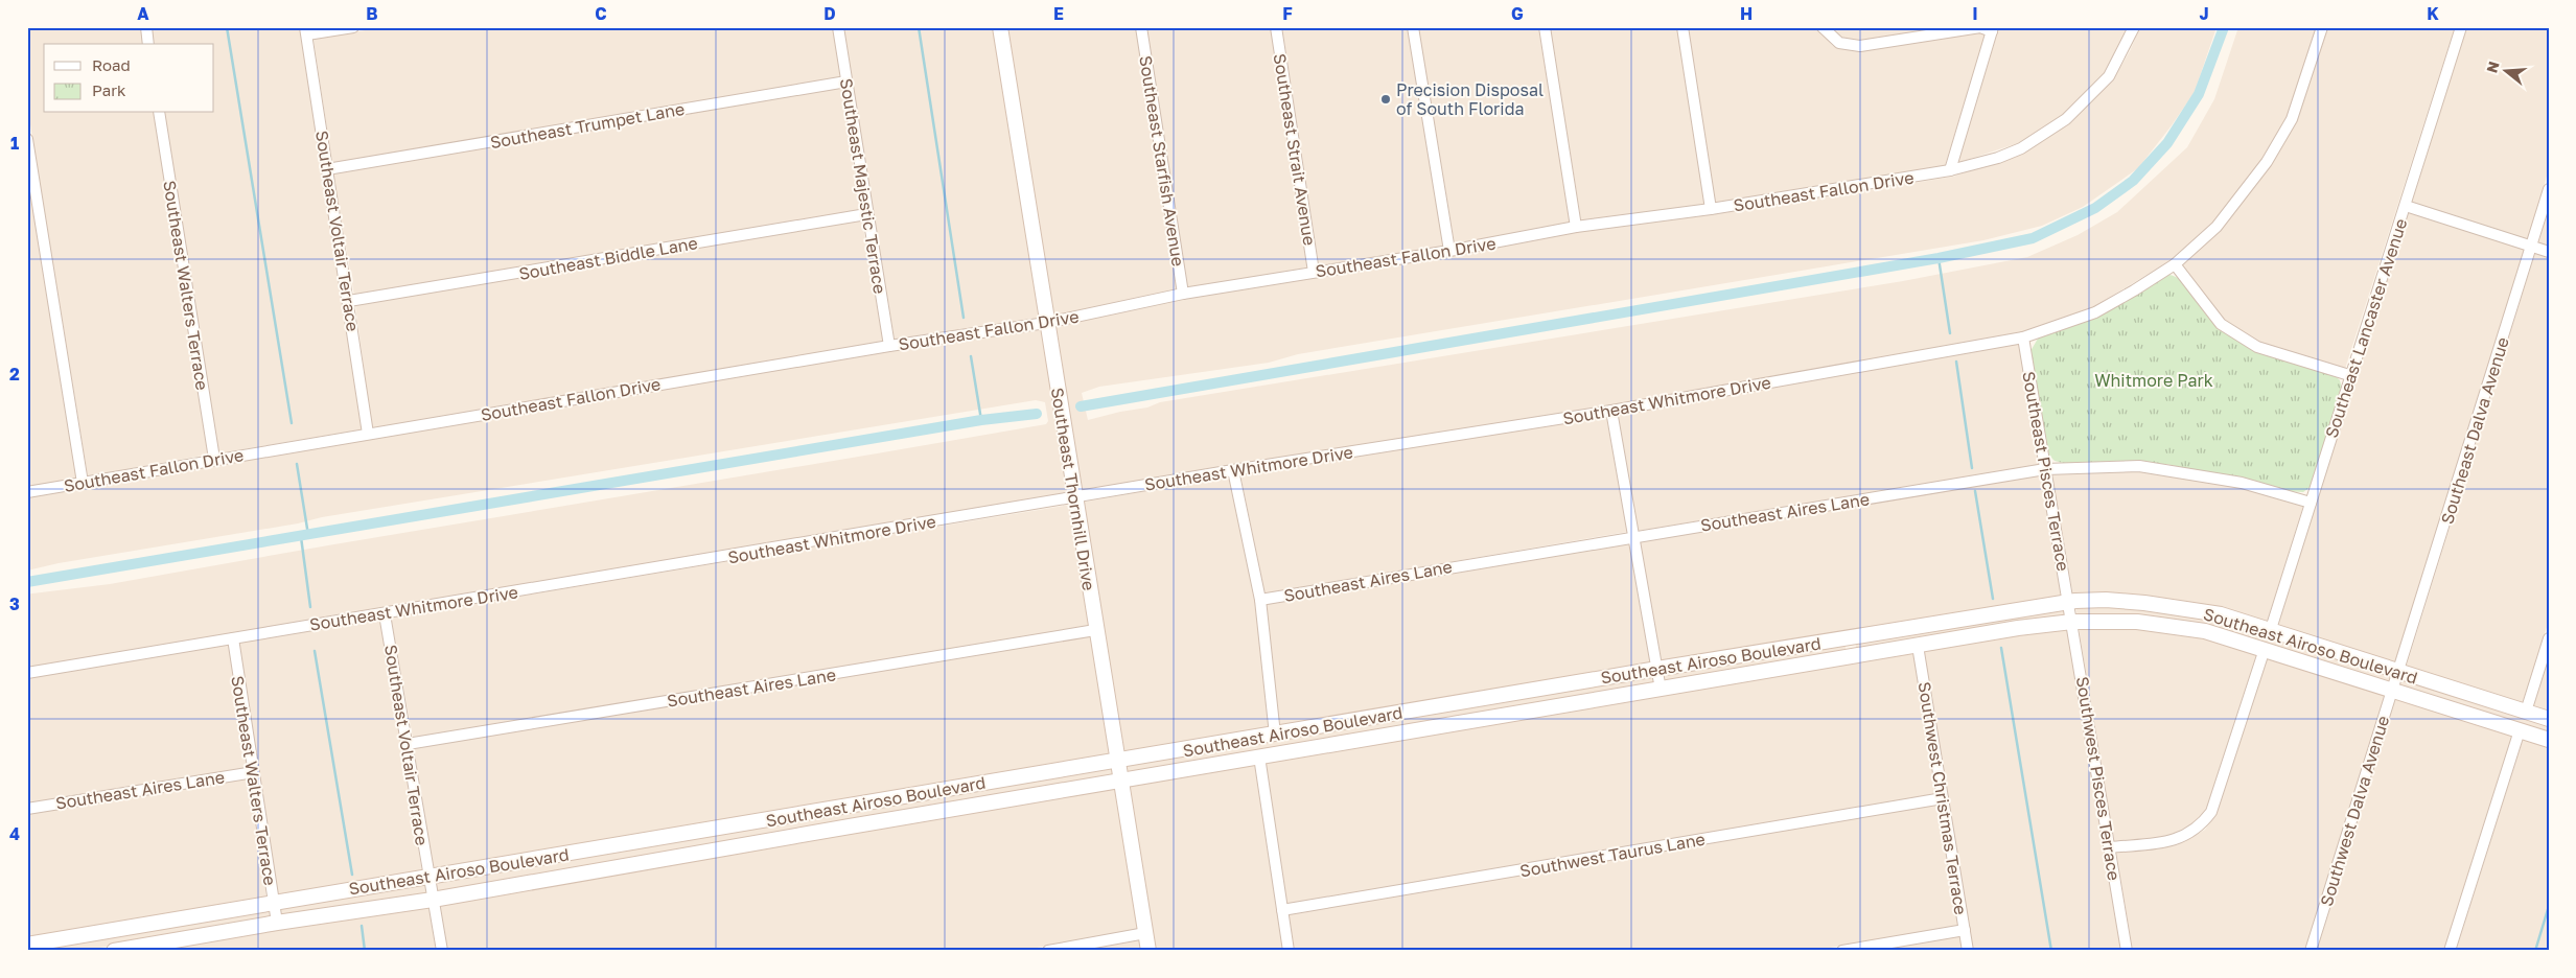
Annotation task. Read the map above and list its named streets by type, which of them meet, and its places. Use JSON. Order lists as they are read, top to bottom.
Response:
{
  "streets": {
    "main road": ["Southeast Thornhill Drive", "Southeast Airoso Boulevard"],
    "street": [
      "Southeast Trumpet Lane",
      "Southeast Strait Avenue",
      "Southeast Starfish Avenue",
      "Southeast Majestic Terrace",
      "Southeast Fallon Drive",
      "Southeast Voltair Terrace",
      "Southeast Biddle Lane",
      "Southeast Walters Terrace",
      "Southeast Lancaster Avenue",
      "Southeast Whitmore Drive",
      "Southeast Dalva Avenue",
      "Southeast Pisces Terrace",
      "Southeast Aires Lane",
      "Southwest Pisces Terrace",
      "Southwest Christmas Terrace",
      "Southwest Dalva Avenue",
      "Southwest Taurus Lane"
    ]
  },
  "crossings": [
    ["Southeast Trumpet Lane", "Southeast Majestic Terrace"],
    ["Southeast Trumpet Lane", "Southeast Voltair Terrace"],
    ["Southeast Strait Avenue", "Southeast Fallon Drive"],
    ["Southeast Starfish Avenue", "Southeast Fallon Drive"],
    ["Southeast Majestic Terrace", "Southeast Fallon Drive"],
    ["Southeast Majestic Terrace", "Southeast Biddle Lane"],
    ["Southeast Fallon Drive", "Southeast Voltair Terrace"],
    ["Southeast Fallon Drive", "Southeast Walters Terrace"],
    ["Southeast Fallon Drive", "Southeast Thornhill Drive"],
    ["Southeast Voltair Terrace", "Southeast Biddle Lane"],
    ["Southeast Voltair Terrace", "Southeast Whitmore Drive"],
    ["Southeast Voltair Terrace", "Southeast Aires Lane"],
    ["Southeast Voltair Terrace", "Southeast Airoso Boulevard"],
    ["Southeast Walters Terrace", "Southeast Whitmore Drive"],
    ["Southeast Walters Terrace", "Southeast Aires Lane"],
    ["Southeast Walters Terrace", "Southeast Airoso Boulevard"],
    ["Southeast Lancaster Avenue", "Southeast Aires Lane"],
    ["Southeast Lancaster Avenue", "Southeast Airoso Boulevard"],
    ["Southeast Whitmore Drive", "Southeast Pisces Terrace"],
    ["Southeast Whitmore Drive", "Southeast Thornhill Drive"],
    ["Southeast Dalva Avenue", "Southeast Airoso Boulevard"],
    ["Southeast Dalva Avenue", "Southwest Dalva Avenue"],
    ["Southeast Pisces Terrace", "Southeast Aires Lane"],
    ["Southeast Pisces Terrace", "Southeast Airoso Boulevard"],
    ["Southeast Pisces Terrace", "Southwest Pisces Terrace"],
    ["Southeast Thornhill Drive", "Southeast Aires Lane"],
    ["Southeast Thornhill Drive", "Southeast Airoso Boulevard"],
    ["Southeast Airoso Boulevard", "Southwest Pisces Terrace"],
    ["Southeast Airoso Boulevard", "Southwest Christmas Terrace"],
    ["Southeast Airoso Boulevard", "Southwest Dalva Avenue"],
    ["Southwest Christmas Terrace", "Southwest Taurus Lane"]
  ],
  "parks": ["Whitmore Park"],
  "places": ["Precision Disposal of South Florida"],
  "legend": ["Road", "Park"],
  "north": "left",
  "grid": {
    "columns": [
      "A",
      "B",
      "C",
      "D",
      "E",
      "F",
      "G",
      "H",
      "I",
      "J",
      "K"
    ],
    "rows": [
      "1",
      "2",
      "3",
      "4"
    ]
  }
}
